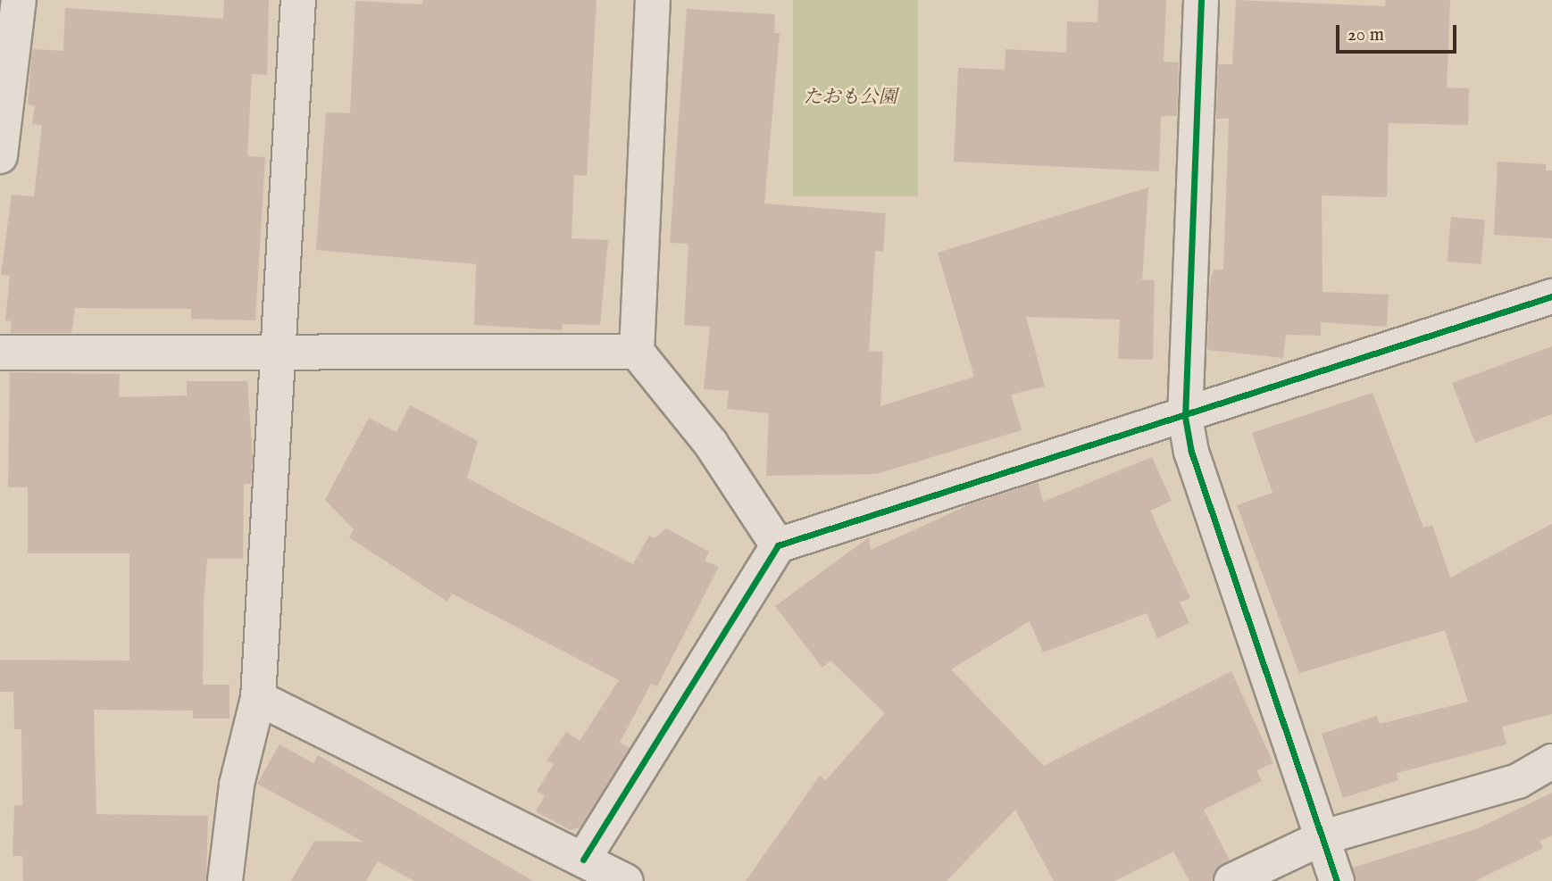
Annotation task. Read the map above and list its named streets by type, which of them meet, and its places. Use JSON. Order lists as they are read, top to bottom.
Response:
{
  "parks": ["たおも公園"],
  "scale_bar": "20 m"
}
